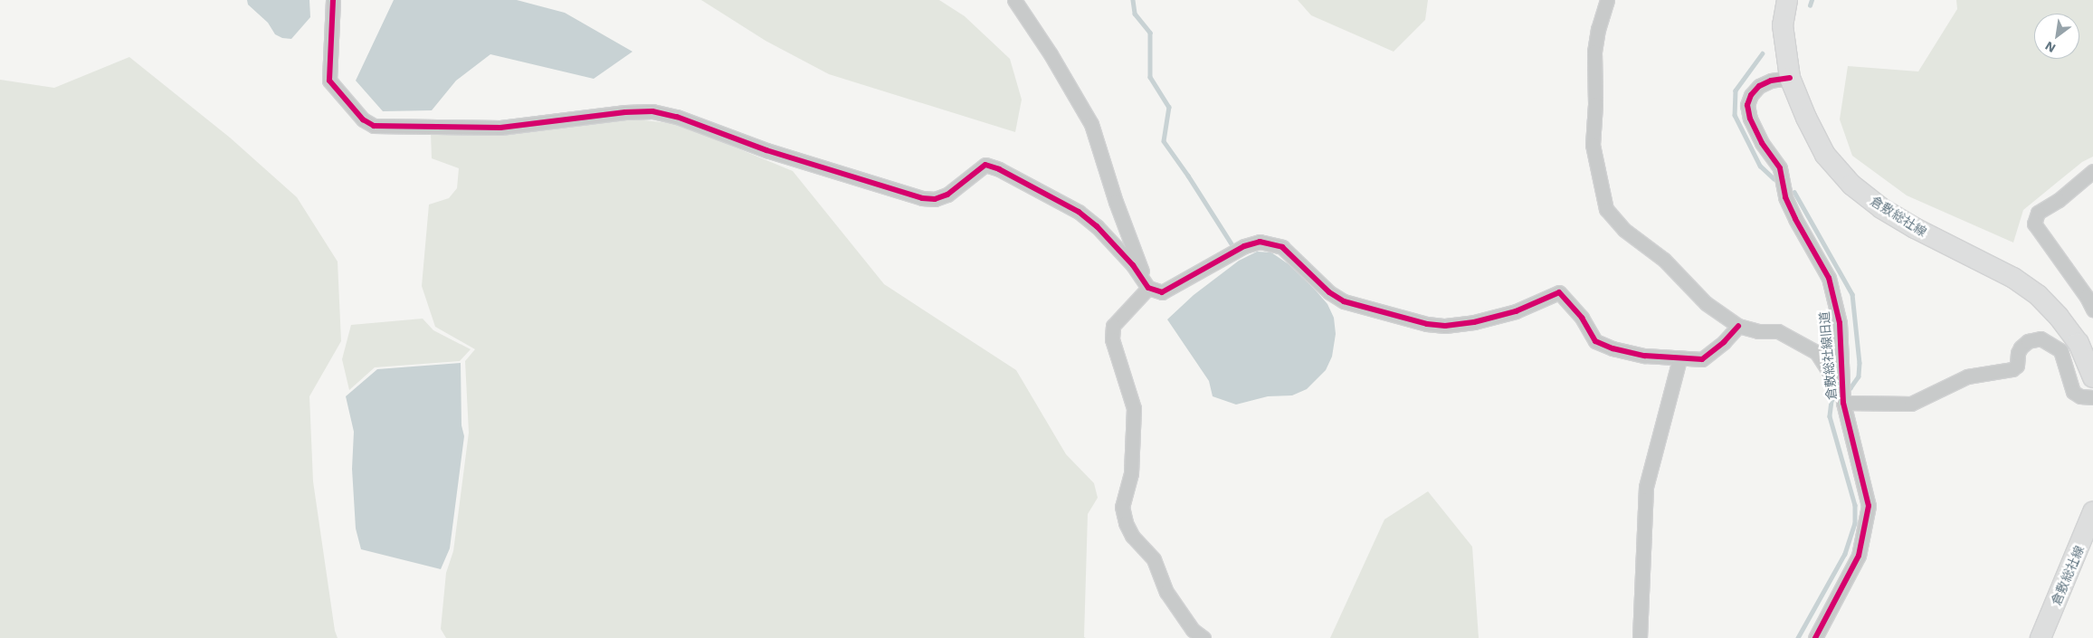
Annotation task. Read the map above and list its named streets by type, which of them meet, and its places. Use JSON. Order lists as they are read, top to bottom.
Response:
{
  "streets": {
    "main road": ["倉敷総社線"],
    "street": ["倉敷総社線旧道"]
  },
  "crossings": [
    ["倉敷総社線", "倉敷総社線旧道"]
  ],
  "north": "bottom left"
}
